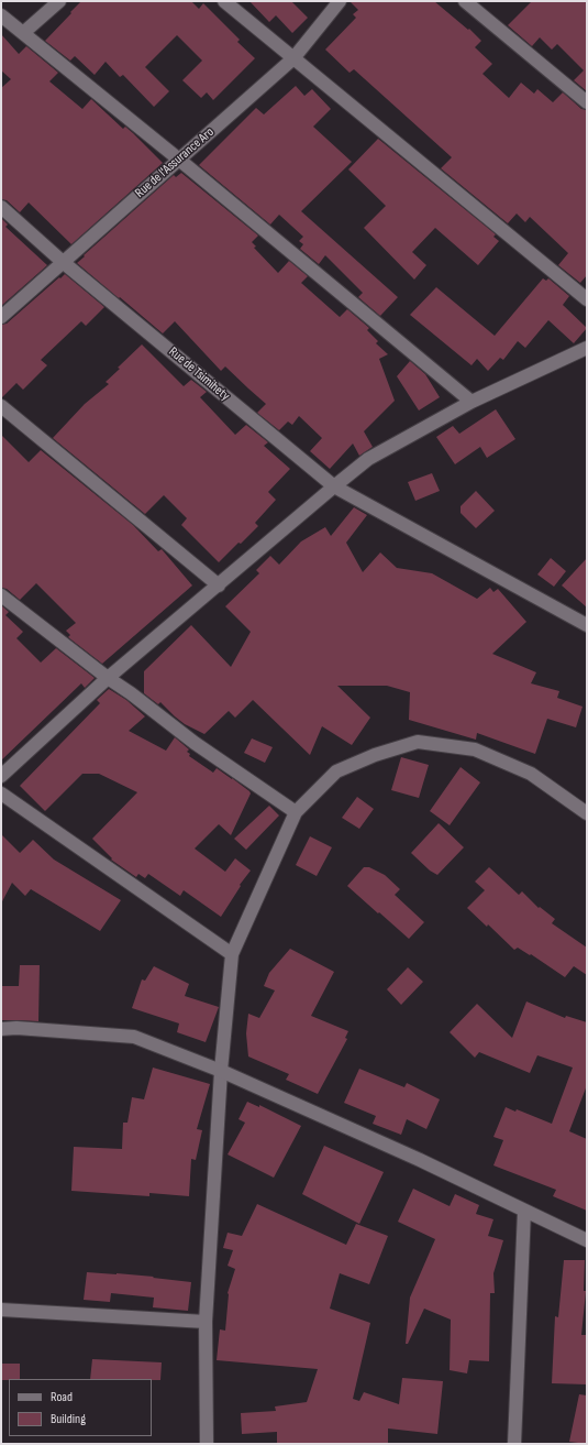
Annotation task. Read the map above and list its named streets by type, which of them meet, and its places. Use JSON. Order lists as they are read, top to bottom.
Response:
{
  "streets": {
    "street": ["Rue de l'Assurance Aro", "Rue de Tsimihety"]
  },
  "crossings": [
    ["Rue de l'Assurance Aro", "Rue de Tsimihety"]
  ],
  "legend": ["Road", "Building"]
}
